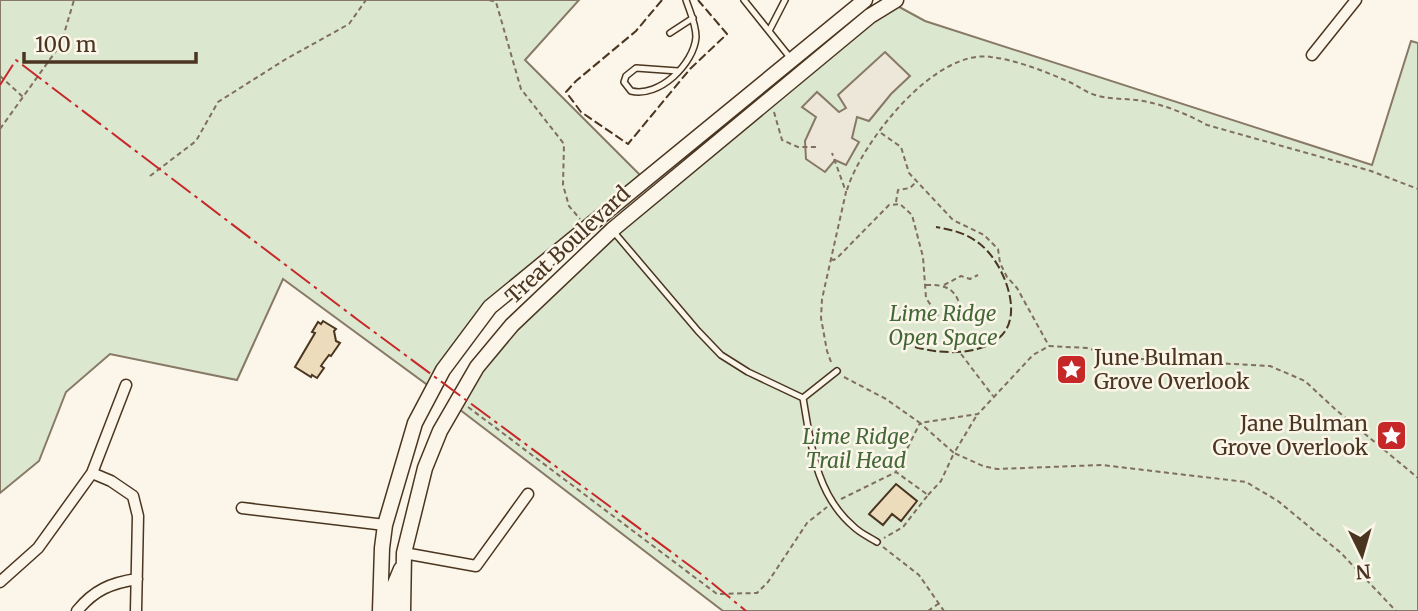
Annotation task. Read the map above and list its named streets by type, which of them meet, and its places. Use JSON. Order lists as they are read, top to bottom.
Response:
{
  "streets": {
    "main road": ["Treat Boulevard"]
  },
  "parks": ["Lime Ridge Open Space", "Lime Ridge Trail Head"],
  "places": {
    "place": ["June Bulman Grove Overlook", "Jane Bulman Grove Overlook"]
  },
  "scale_bar": "100 m",
  "north": "bottom"
}
